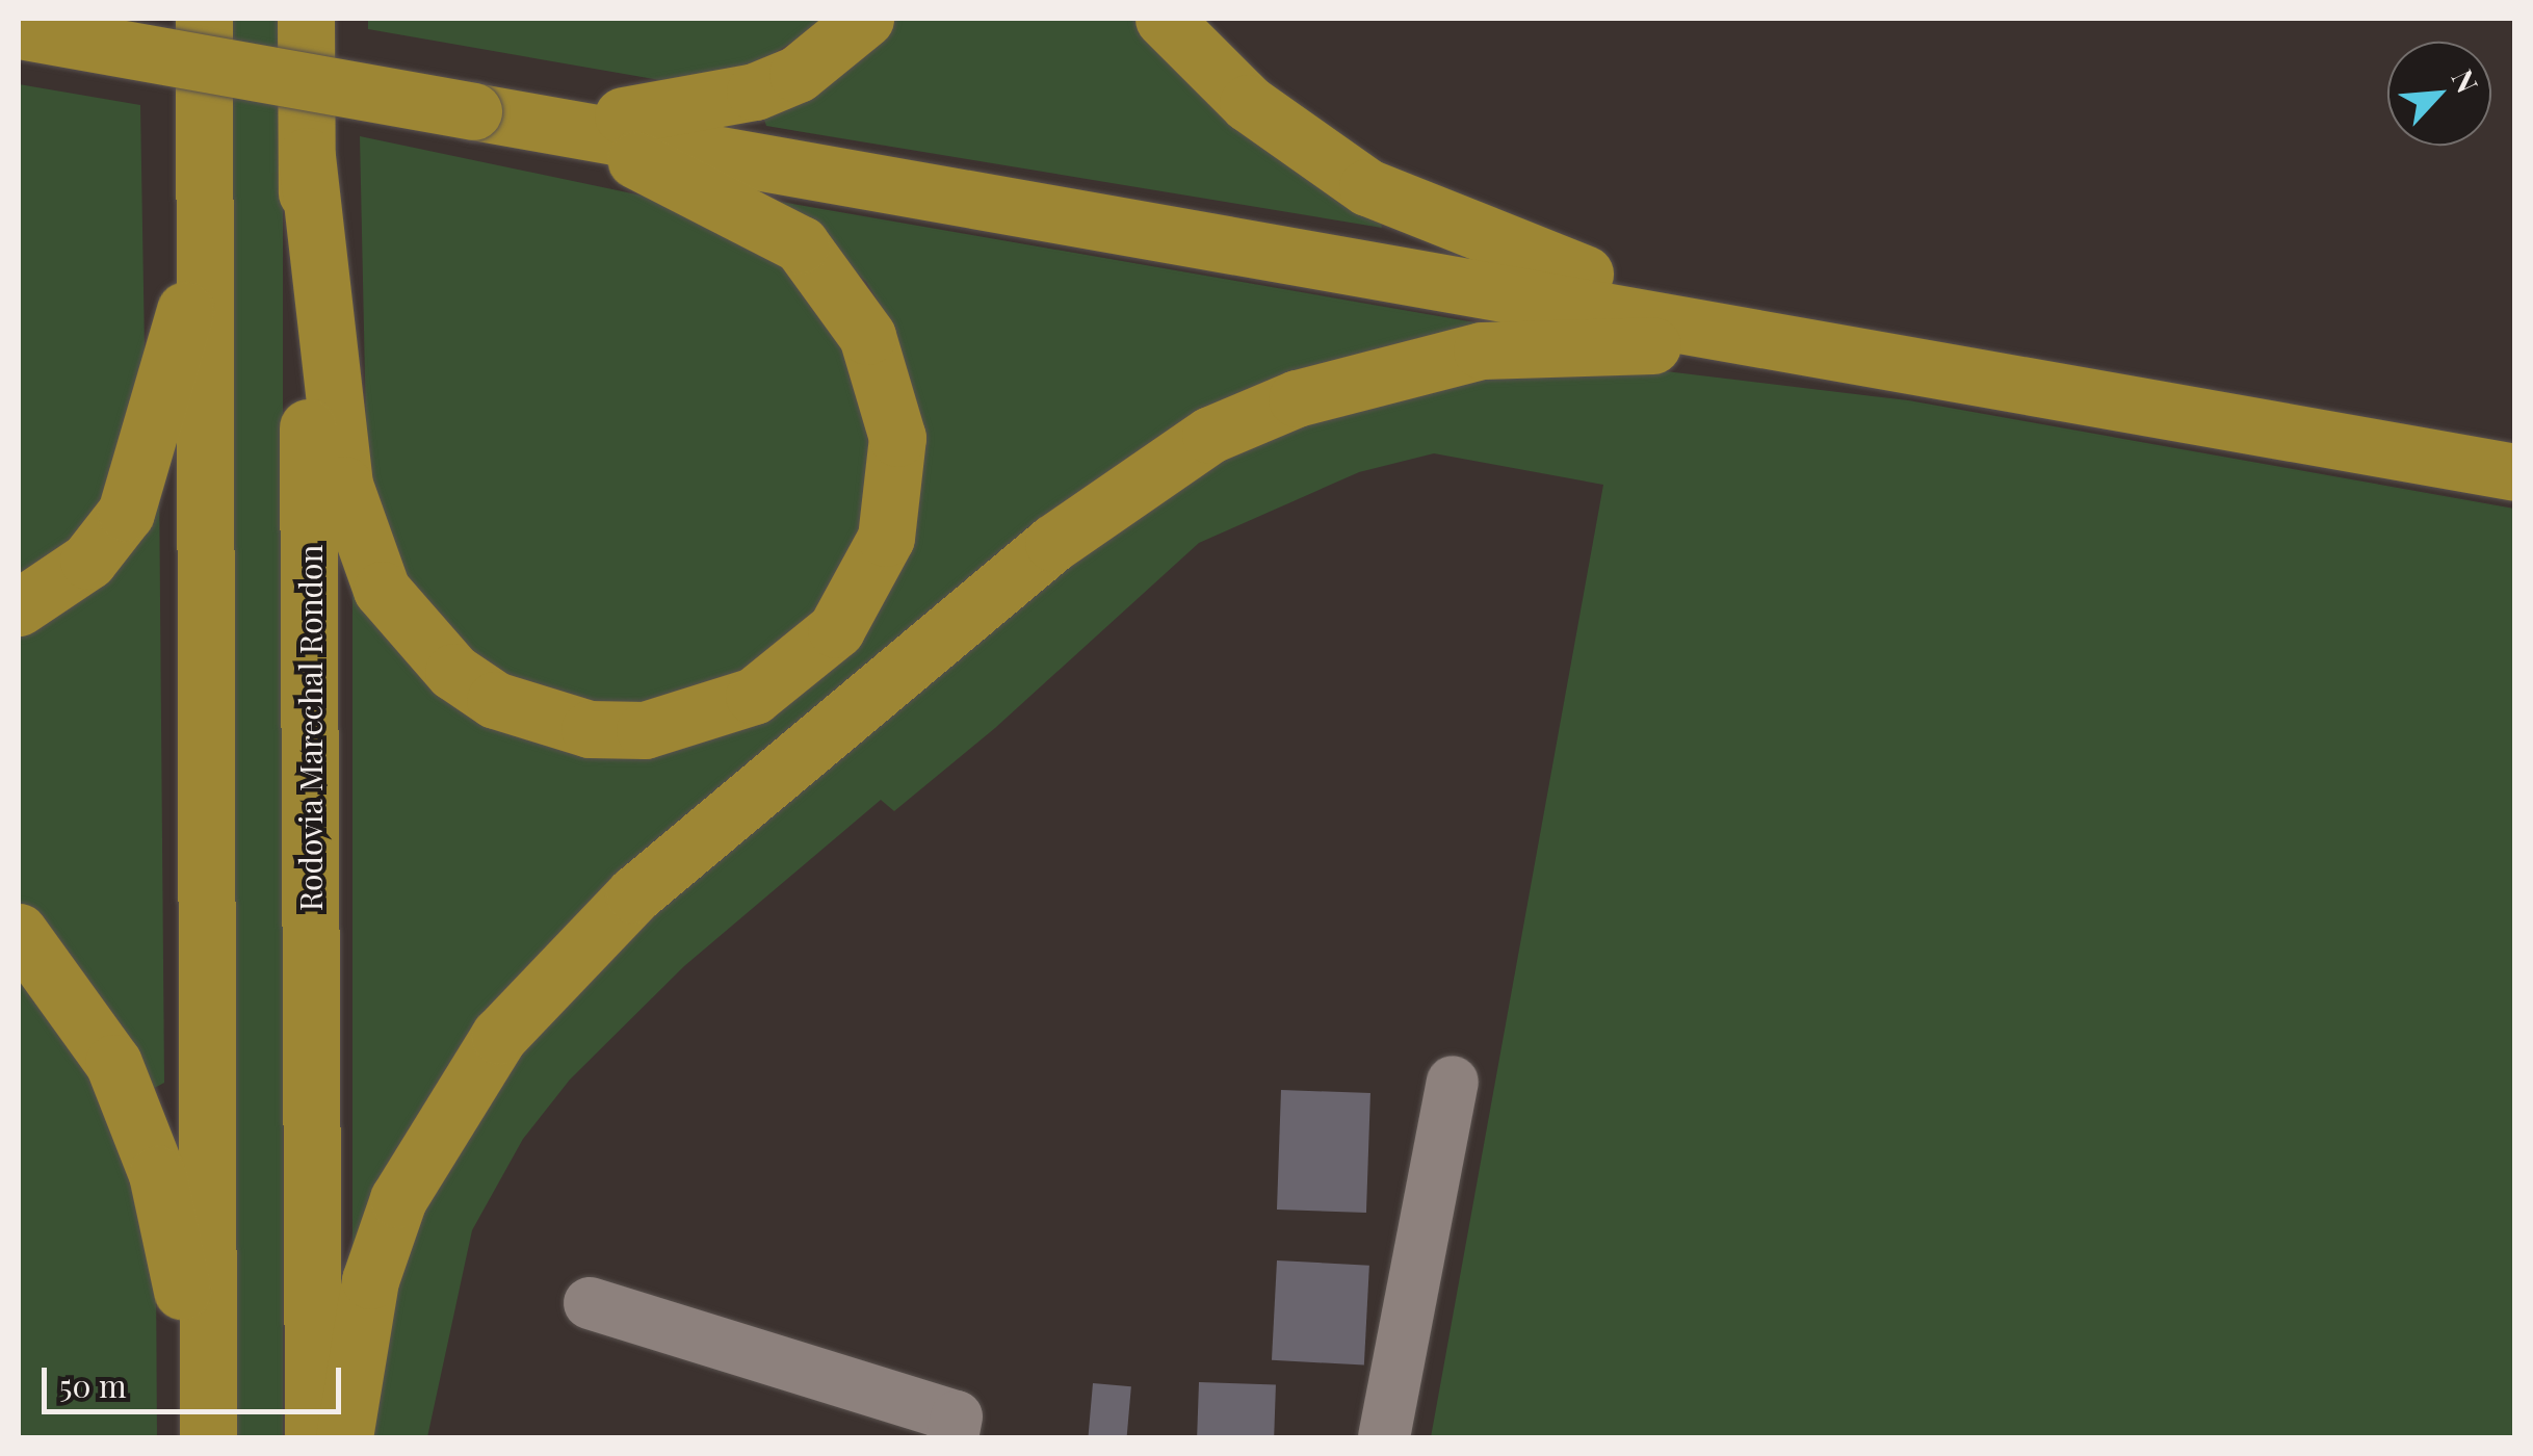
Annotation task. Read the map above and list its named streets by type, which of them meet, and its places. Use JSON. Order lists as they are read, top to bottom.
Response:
{
  "streets": {
    "highway": ["Rodovia Marechal Rondon"]
  },
  "scale_bar": "50 m",
  "north": "top right"
}
